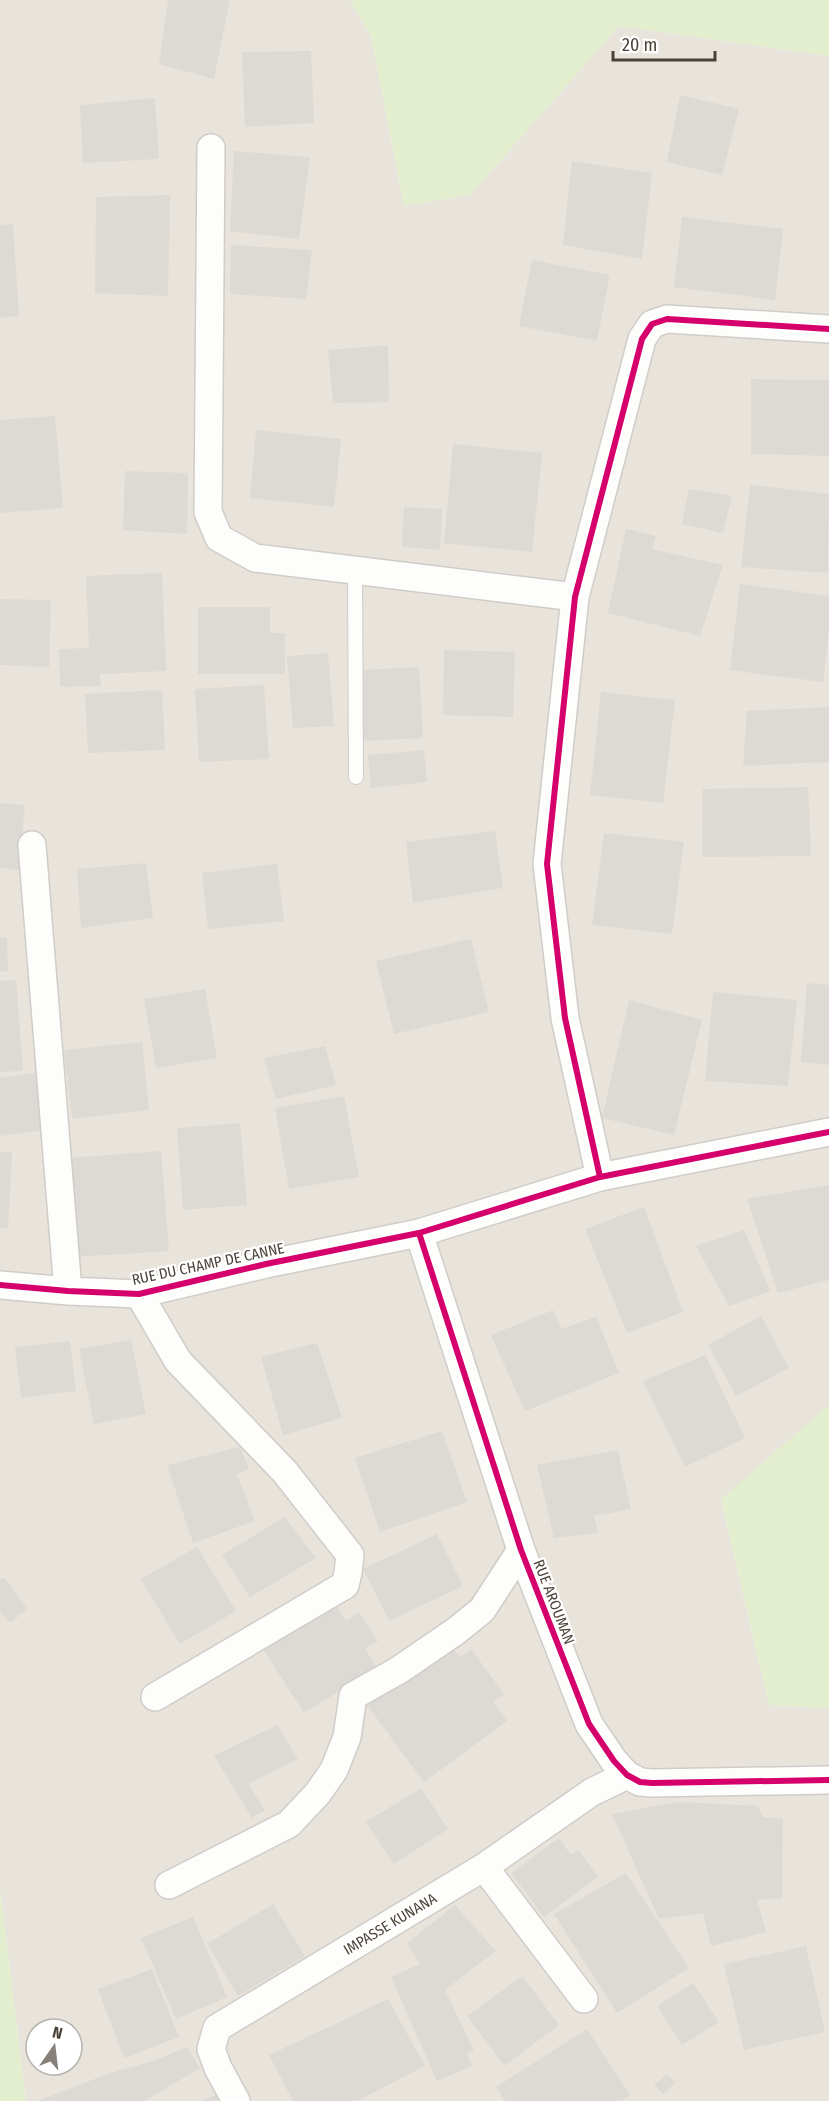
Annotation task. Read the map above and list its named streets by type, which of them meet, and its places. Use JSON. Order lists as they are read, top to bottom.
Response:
{
  "streets": {
    "street": ["RUE DU CHAMP DE CANNE", "RUE AROUMAN", "IMPASSE KUNANA"]
  },
  "crossings": [
    ["RUE DU CHAMP DE CANNE", "RUE AROUMAN"],
    ["RUE AROUMAN", "IMPASSE KUNANA"]
  ],
  "scale_bar": "20 m",
  "north": "top"
}
